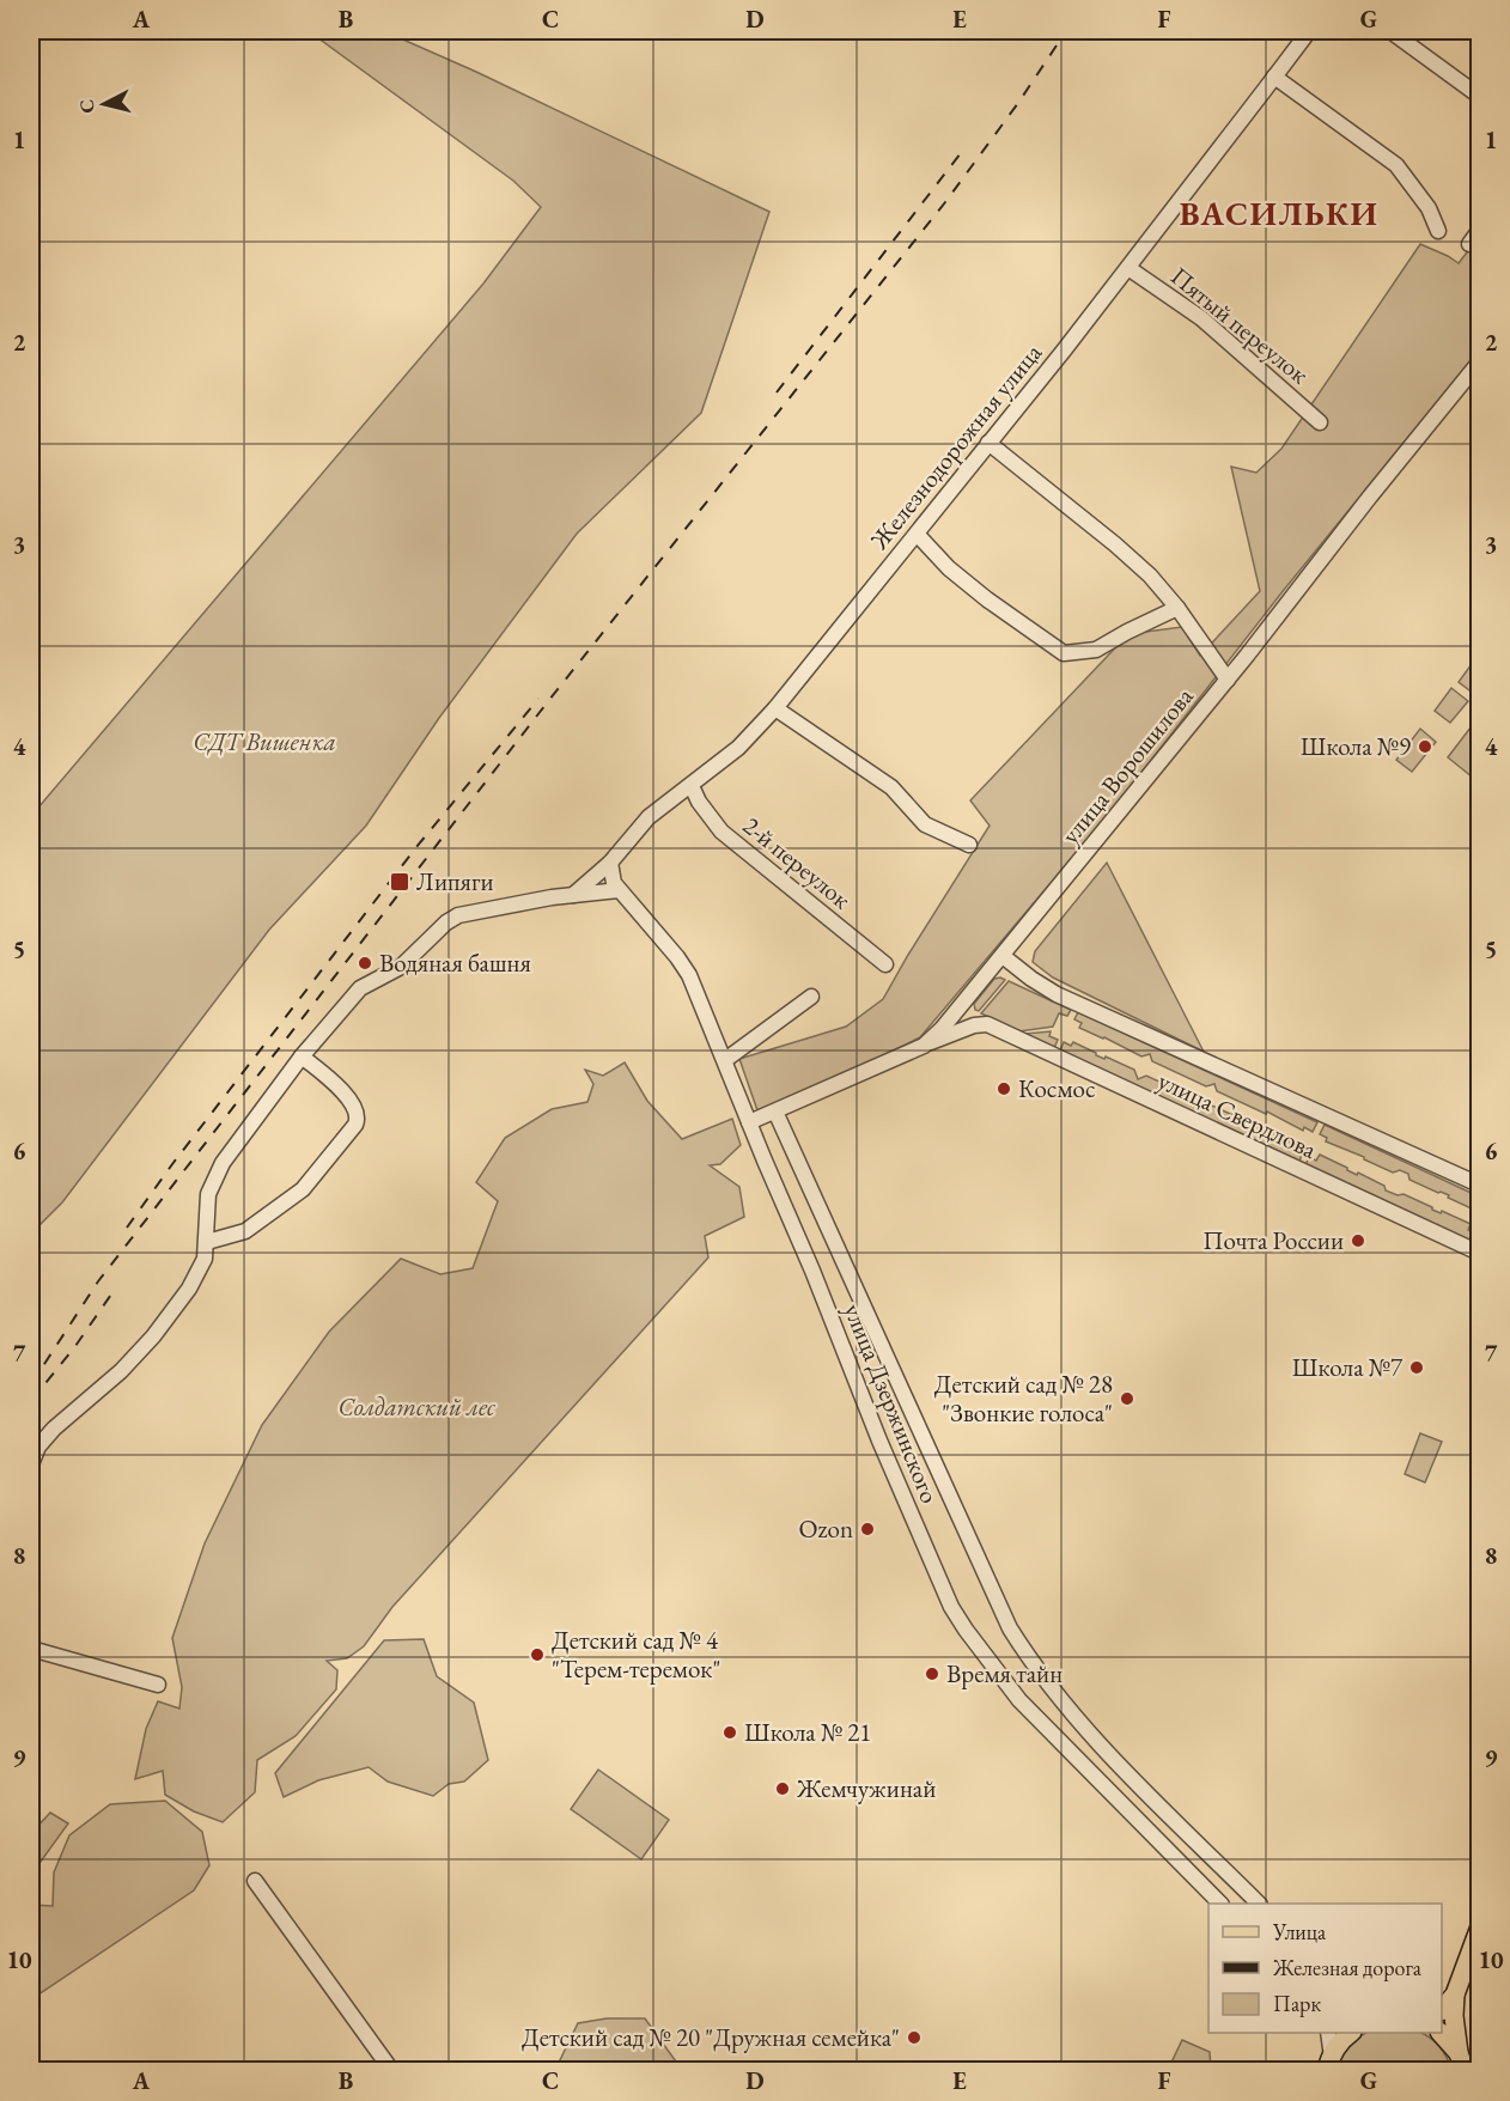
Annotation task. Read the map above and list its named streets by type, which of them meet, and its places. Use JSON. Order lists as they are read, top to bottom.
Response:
{
  "streets": {
    "street": [
      "Пятый переулок",
      "Железнодорожная улица",
      "улица Ворошилова",
      "2-й переулок",
      "улица Свердлова",
      "улица Дзержинского"
    ]
  },
  "crossings": [
    ["Пятый переулок", "Железнодорожная улица"],
    ["Железнодорожная улица", "2-й переулок"],
    ["Железнодорожная улица", "улица Дзержинского"],
    ["улица Ворошилова", "улица Свердлова"],
    ["улица Ворошилова", "улица Дзержинского"]
  ],
  "districts": ["ВАСИЛЬКИ"],
  "parks": ["СДТ Вишенка", "Солдатский лес"],
  "places": {
    "other": [
      "Школа №9",
      "Водяная башня",
      "Космос",
      "Почта России",
      "Школа №7",
      "Детский сад № 28 \"Звонкие голоса\"",
      "Ozon",
      "Детский сад № 4 \"Терем-теремок\"",
      "Время тайн",
      "Школа № 21",
      "Жемчужинай",
      "Детский сад № 20 \"Дружная семейка\""
    ],
    "transit": ["Липяги"]
  },
  "legend": ["Улица", "Железная дорога", "Парк"],
  "north": "left",
  "grid": {
    "columns": [
      "A",
      "B",
      "C",
      "D",
      "E",
      "F",
      "G"
    ],
    "rows": [
      "1",
      "2",
      "3",
      "4",
      "5",
      "6",
      "7",
      "8",
      "9",
      "10"
    ]
  }
}
